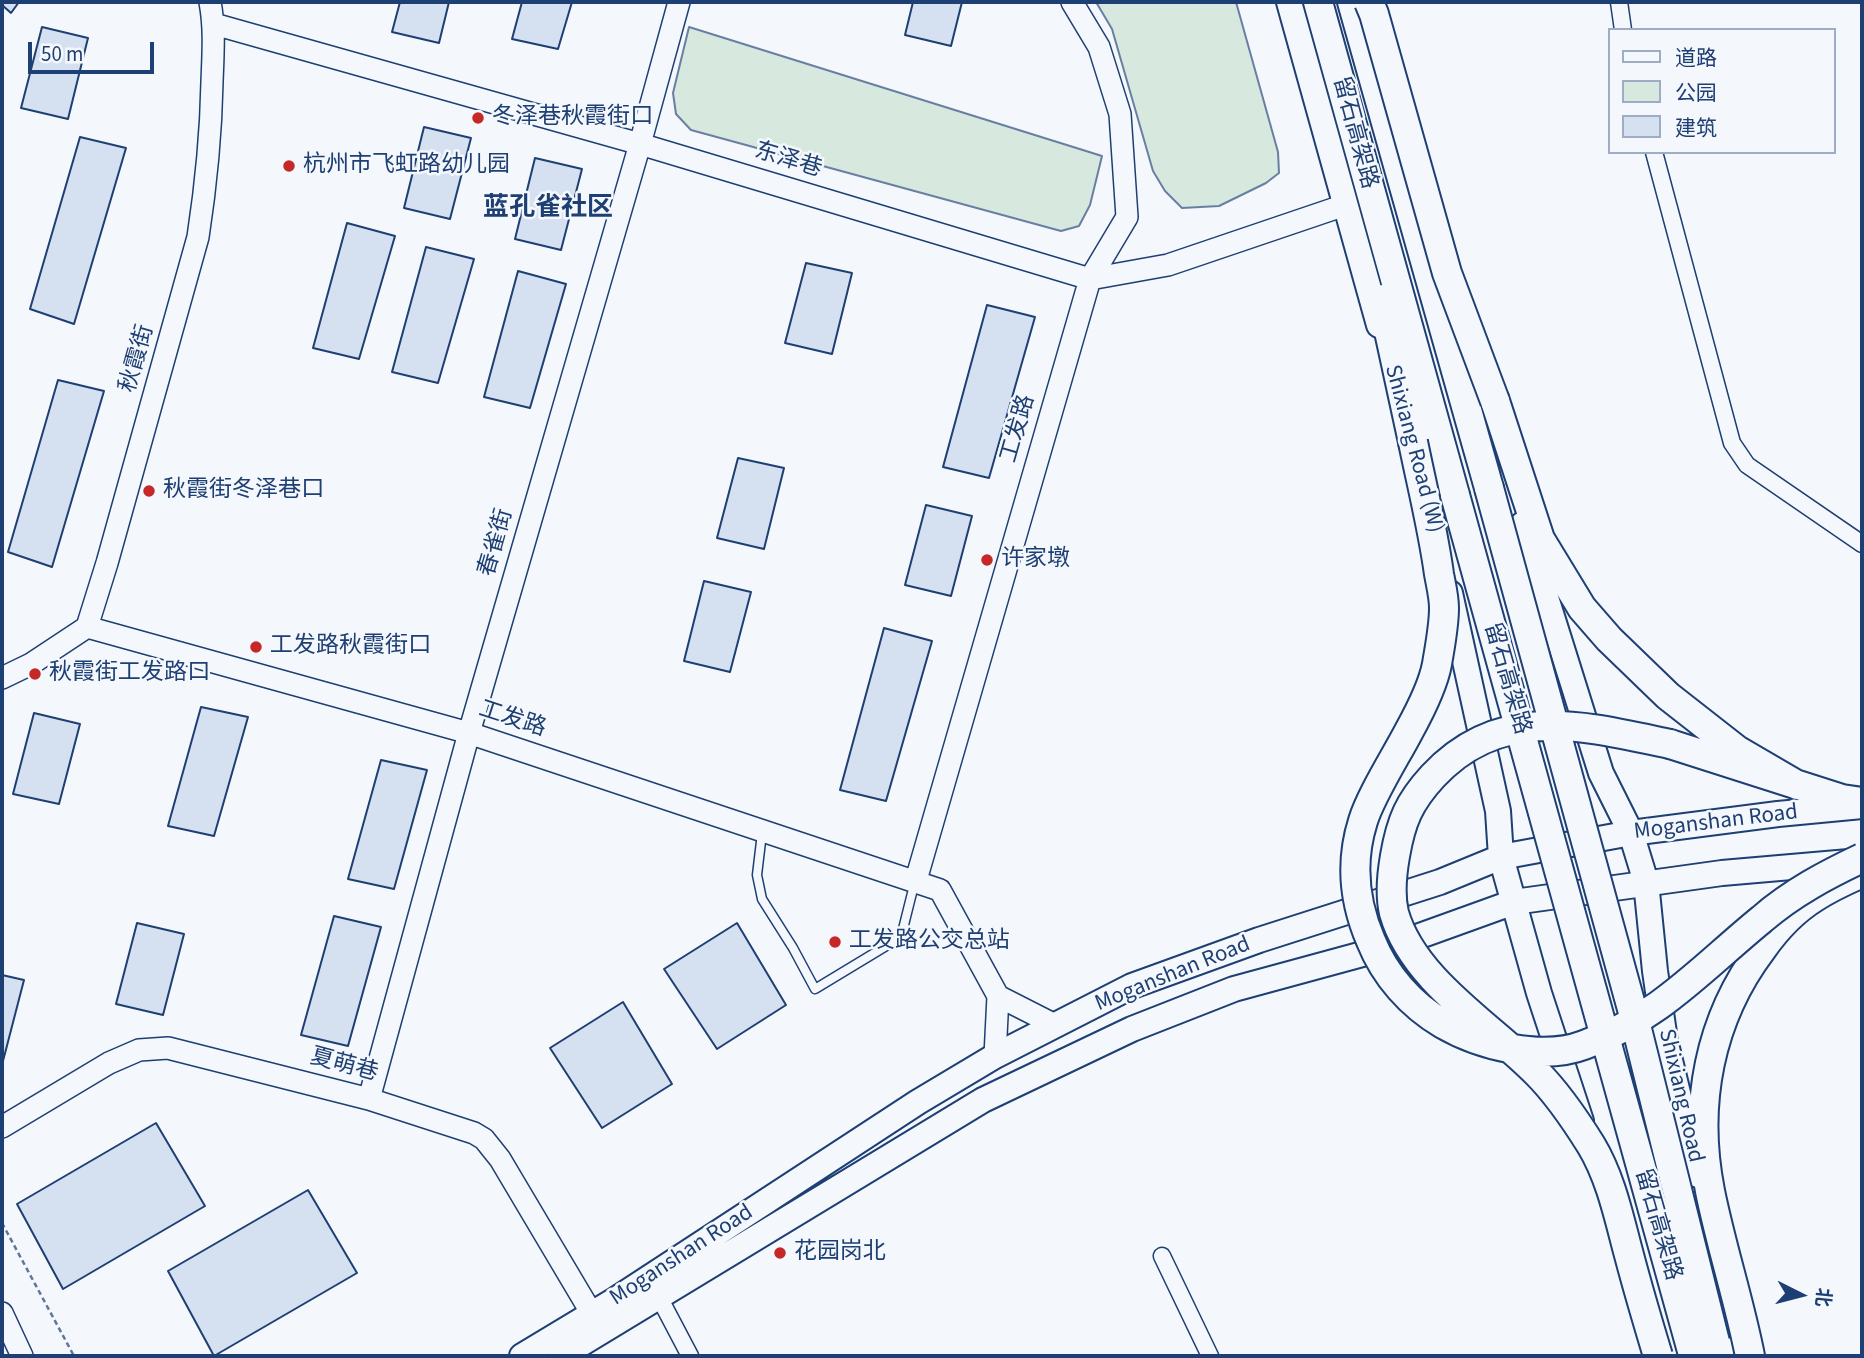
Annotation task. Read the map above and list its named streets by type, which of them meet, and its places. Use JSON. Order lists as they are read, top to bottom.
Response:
{
  "streets": {
    "highway": ["留石高架路"],
    "main road": ["Shixiang Road (W)", "Moganshan Road", "Shixiang Road"],
    "street": [
      "东泽巷",
      "秋霞街",
      "工发路",
      "春雀街",
      "夏萌巷"
    ]
  },
  "crossings": [
    ["东泽巷", "秋霞街"],
    ["东泽巷", "工发路"],
    ["东泽巷", "Shixiang Road (W)"],
    ["东泽巷", "春雀街"],
    ["秋霞街", "工发路"],
    ["工发路", "春雀街"],
    ["Shixiang Road (W)", "Moganshan Road"],
    ["春雀街", "夏萌巷"],
    ["Moganshan Road", "夏萌巷"],
    ["Moganshan Road", "Shixiang Road"]
  ],
  "districts": ["蓝孔雀社区"],
  "places": [
    "冬泽巷秋霞街口",
    "杭州市飞虹路幼儿园",
    "秋霞街冬泽巷口",
    "许家墩",
    "工发路秋霞街口",
    "秋霞街工发路口",
    "工发路公交总站",
    "花园岗北"
  ],
  "legend": ["道路", "公园", "建筑"],
  "scale_bar": "50 m",
  "north": "right"
}
